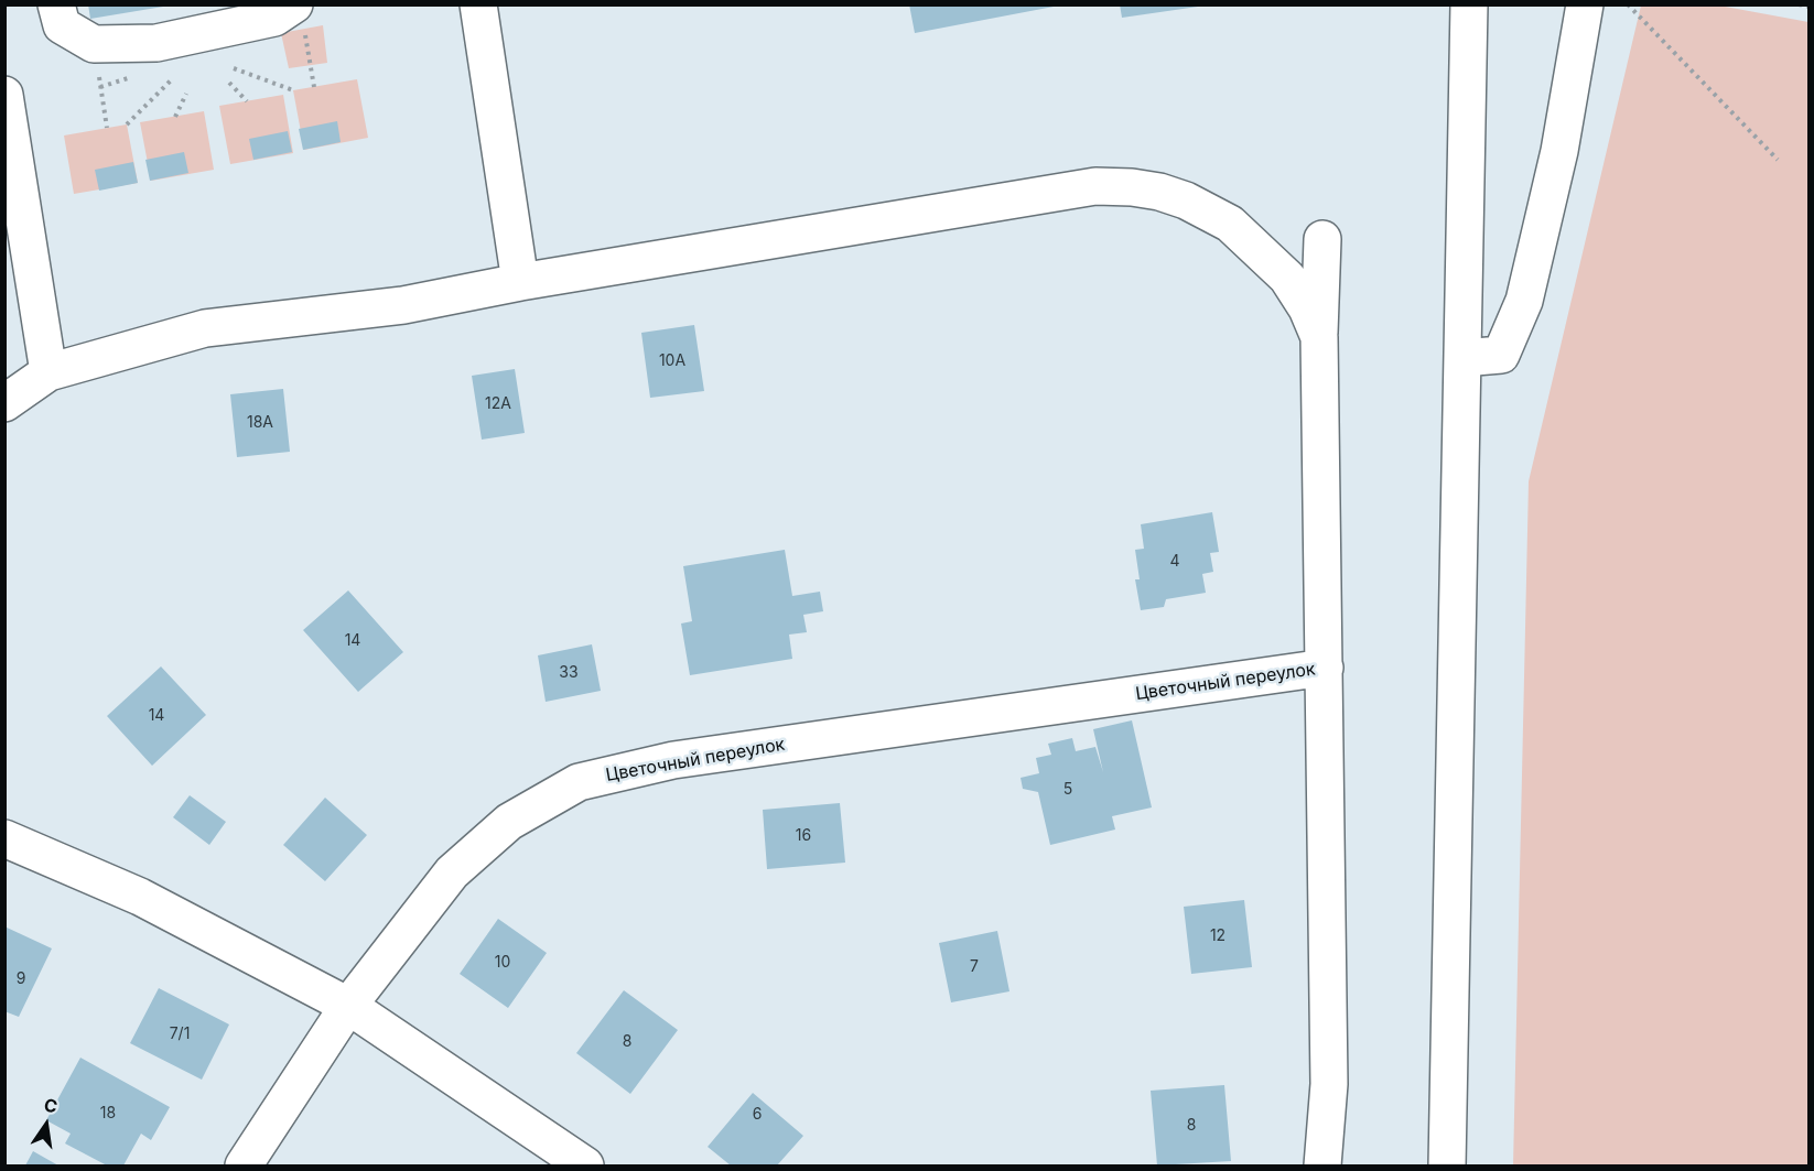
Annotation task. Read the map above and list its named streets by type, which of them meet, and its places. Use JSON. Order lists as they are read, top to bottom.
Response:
{
  "streets": {
    "street": ["Цветочный переулок"]
  },
  "house_numbers": [
    "10А",
    "12А",
    "18А",
    "4",
    "14",
    "33",
    "14",
    "5",
    "16",
    "12",
    "10",
    "7",
    "9",
    "7/1",
    "8",
    "18",
    "6",
    "8"
  ],
  "north": "top"
}
